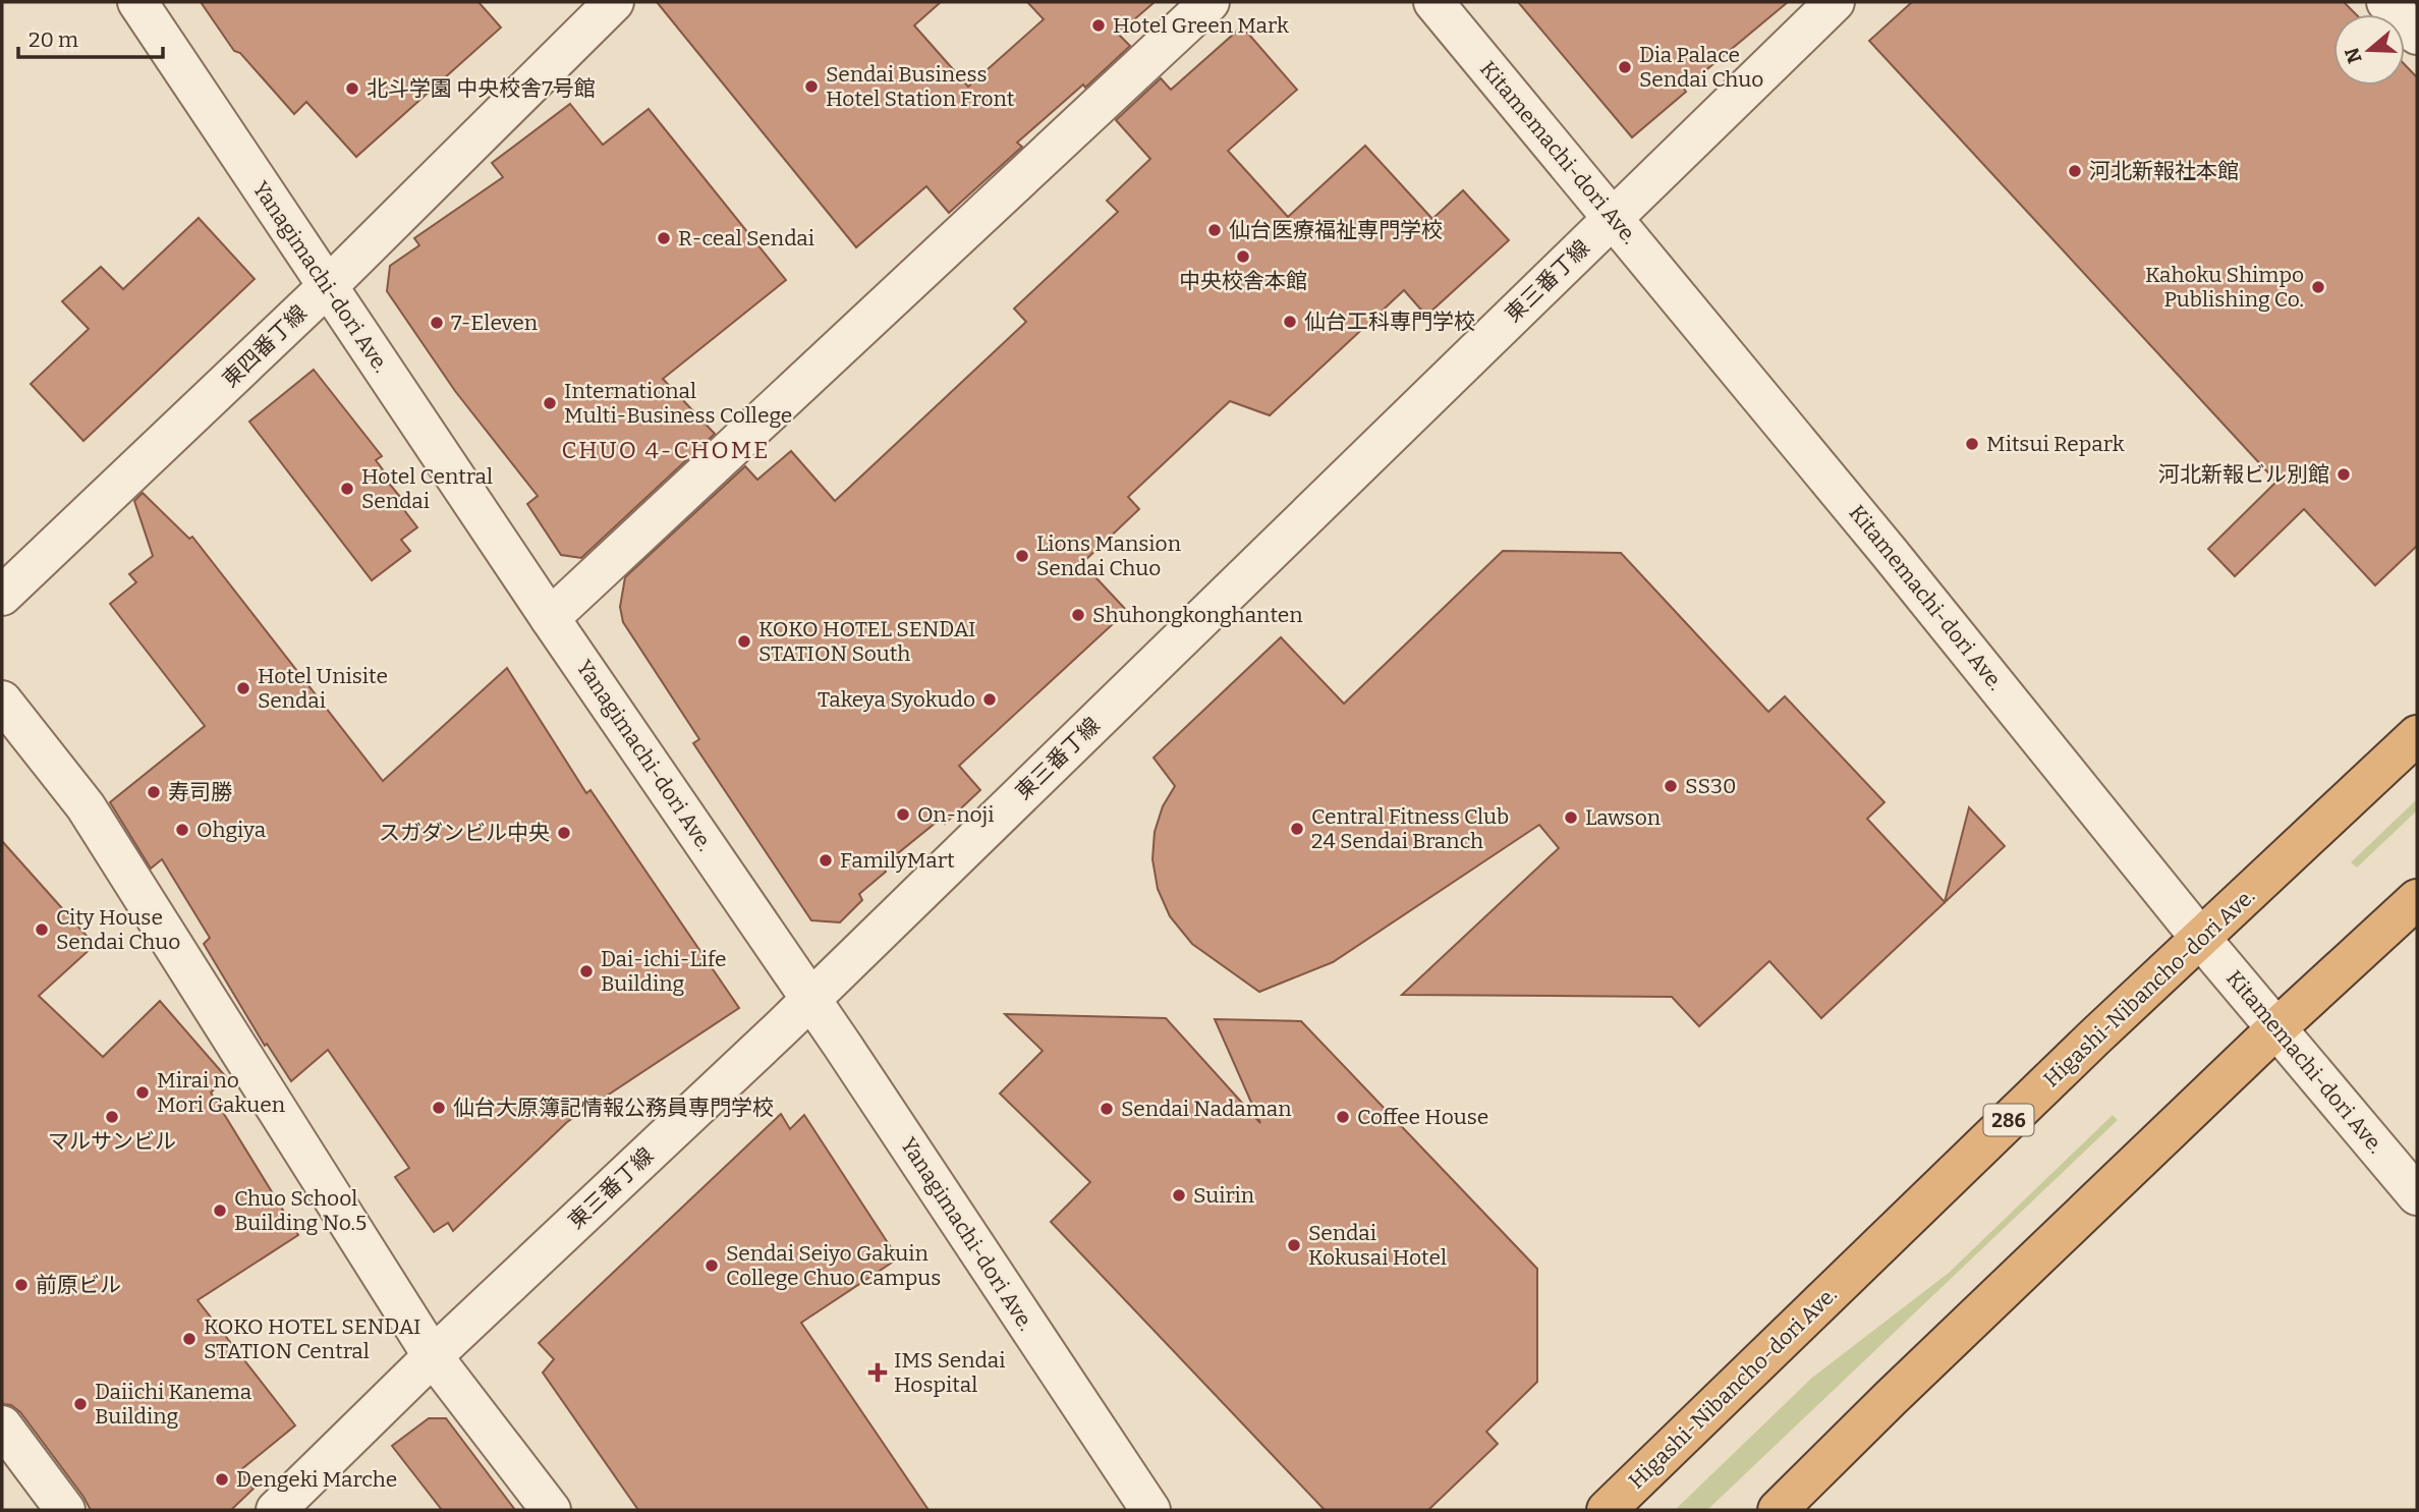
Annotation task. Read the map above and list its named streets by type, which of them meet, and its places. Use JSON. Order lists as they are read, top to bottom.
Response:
{
  "streets": {
    "highway": ["Higashi-Nibancho-dori Ave.", "286"],
    "street": [
      "Kitamemachi-dori Ave.",
      "Yanagimachi-dori Ave.",
      "東三番丁線",
      "東四番丁線"
    ]
  },
  "crossings": [
    ["Kitamemachi-dori Ave.", "東三番丁線"],
    ["Kitamemachi-dori Ave.", "Higashi-Nibancho-dori Ave."],
    ["Yanagimachi-dori Ave.", "東三番丁線"],
    ["Yanagimachi-dori Ave.", "東四番丁線"]
  ],
  "districts": ["CHUO 4-CHOME"],
  "places": {
    "other": [
      "Hotel Green Mark",
      "Dia Palace Sendai Chuo",
      "Sendai Business Hotel Station Front",
      "北斗学園 中央校舎7号館",
      "河北新報社本館",
      "仙台医療福祉専門学校",
      "R-ceal Sendai",
      "中央校舎本館",
      "Kahoku Shimpo Publishing Co.",
      "仙台工科専門学校",
      "7-Eleven",
      "International Multi-Business College",
      "Mitsui Repark",
      "河北新報ビル別館",
      "Hotel Central Sendai",
      "Lions Mansion Sendai Chuo",
      "Shuhongkonghanten",
      "KOKO HOTEL SENDAI STATION South",
      "Hotel Unisite Sendai",
      "Takeya Syokudo",
      "SS30",
      "寿司勝",
      "On-noji",
      "Lawson",
      "Central Fitness Club 24 Sendai Branch",
      "Ohgiya",
      "スガダンビル中央",
      "FamilyMart",
      "City House Sendai Chuo",
      "Dai-ichi-Life Building",
      "Mirai no Mori Gakuen",
      "仙台大原簿記情報公務員専門学校",
      "Sendai Nadaman",
      "マルサンビル",
      "Coffee House",
      "Suirin",
      "Chuo School Building No.5",
      "Sendai Kokusai Hotel",
      "Sendai Seiyo Gakuin College Chuo Campus",
      "前原ビル",
      "KOKO HOTEL SENDAI STATION Central",
      "Daiichi Kanema Building",
      "Dengeki Marche"
    ],
    "health": ["IMS Sendai Hospital"]
  },
  "scale_bar": "20 m",
  "north": "left"
}
